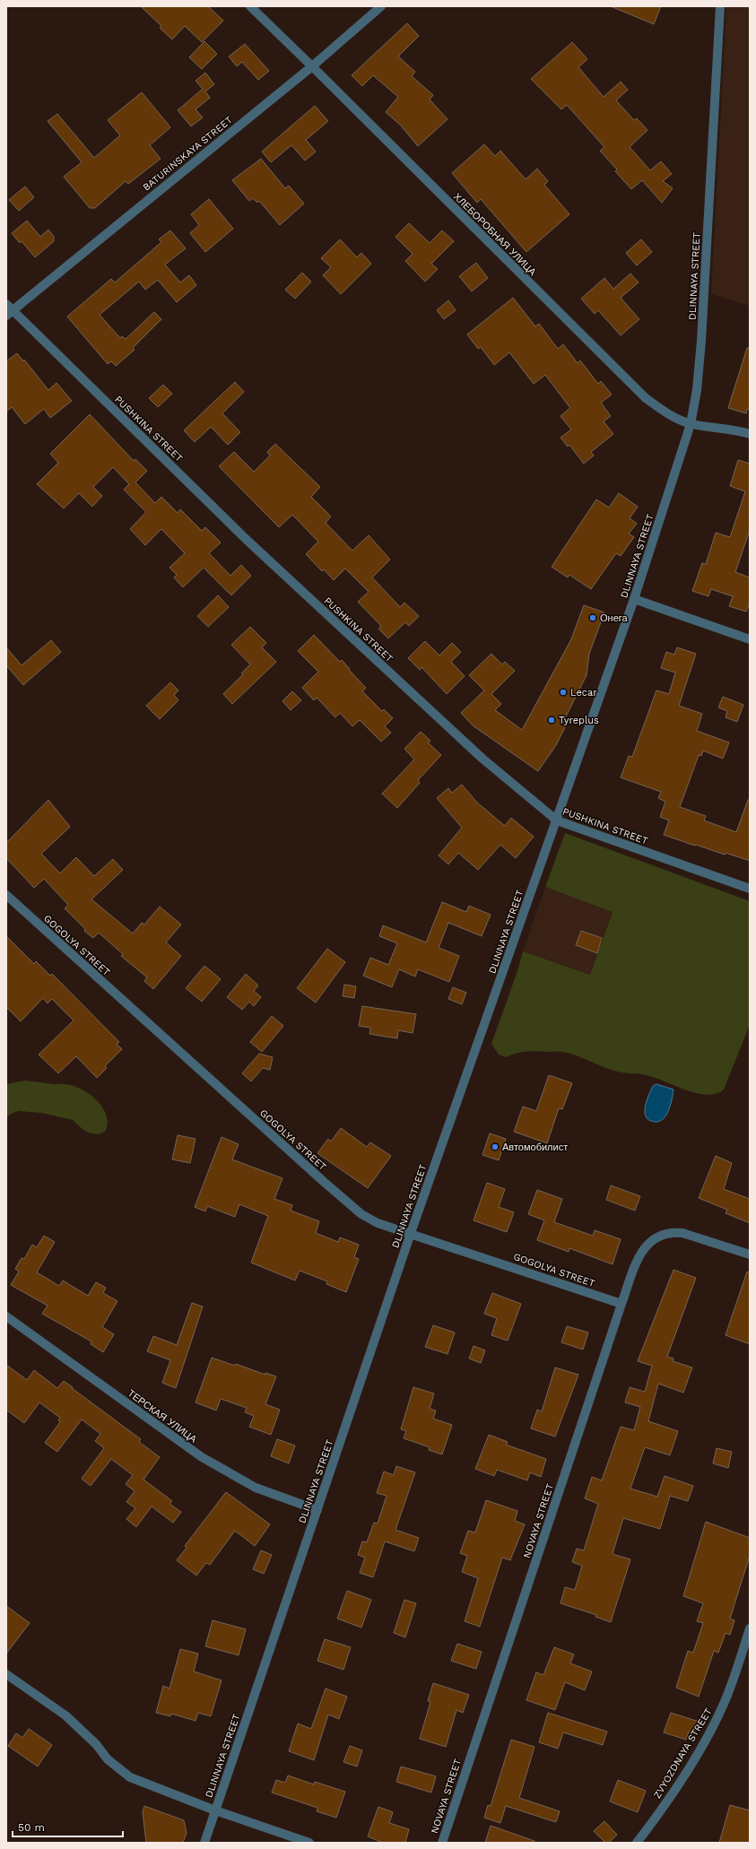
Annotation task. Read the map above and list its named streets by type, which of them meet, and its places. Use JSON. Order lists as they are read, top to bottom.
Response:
{
  "streets": {
    "street": [
      "BATURINSKAYA STREET",
      "ХЛЕБОРОБНАЯ УЛИЦА",
      "DLINNAYA STREET",
      "PUSHKINA STREET",
      "GOGOLYA STREET",
      "ТЕРСКАЯ УЛИЦА",
      "NOVAYA STREET",
      "ZVYOZDNAYA STREET"
    ]
  },
  "crossings": [
    ["BATURINSKAYA STREET", "ХЛЕБОРОБНАЯ УЛИЦА"],
    ["BATURINSKAYA STREET", "PUSHKINA STREET"],
    ["ХЛЕБОРОБНАЯ УЛИЦА", "DLINNAYA STREET"],
    ["DLINNAYA STREET", "PUSHKINA STREET"],
    ["DLINNAYA STREET", "GOGOLYA STREET"],
    ["DLINNAYA STREET", "ТЕРСКАЯ УЛИЦА"],
    ["GOGOLYA STREET", "NOVAYA STREET"]
  ],
  "places": [
    "Онега",
    "Lecar",
    "Tyreplus",
    "Автомобилист"
  ],
  "scale_bar": "50 m"
}
